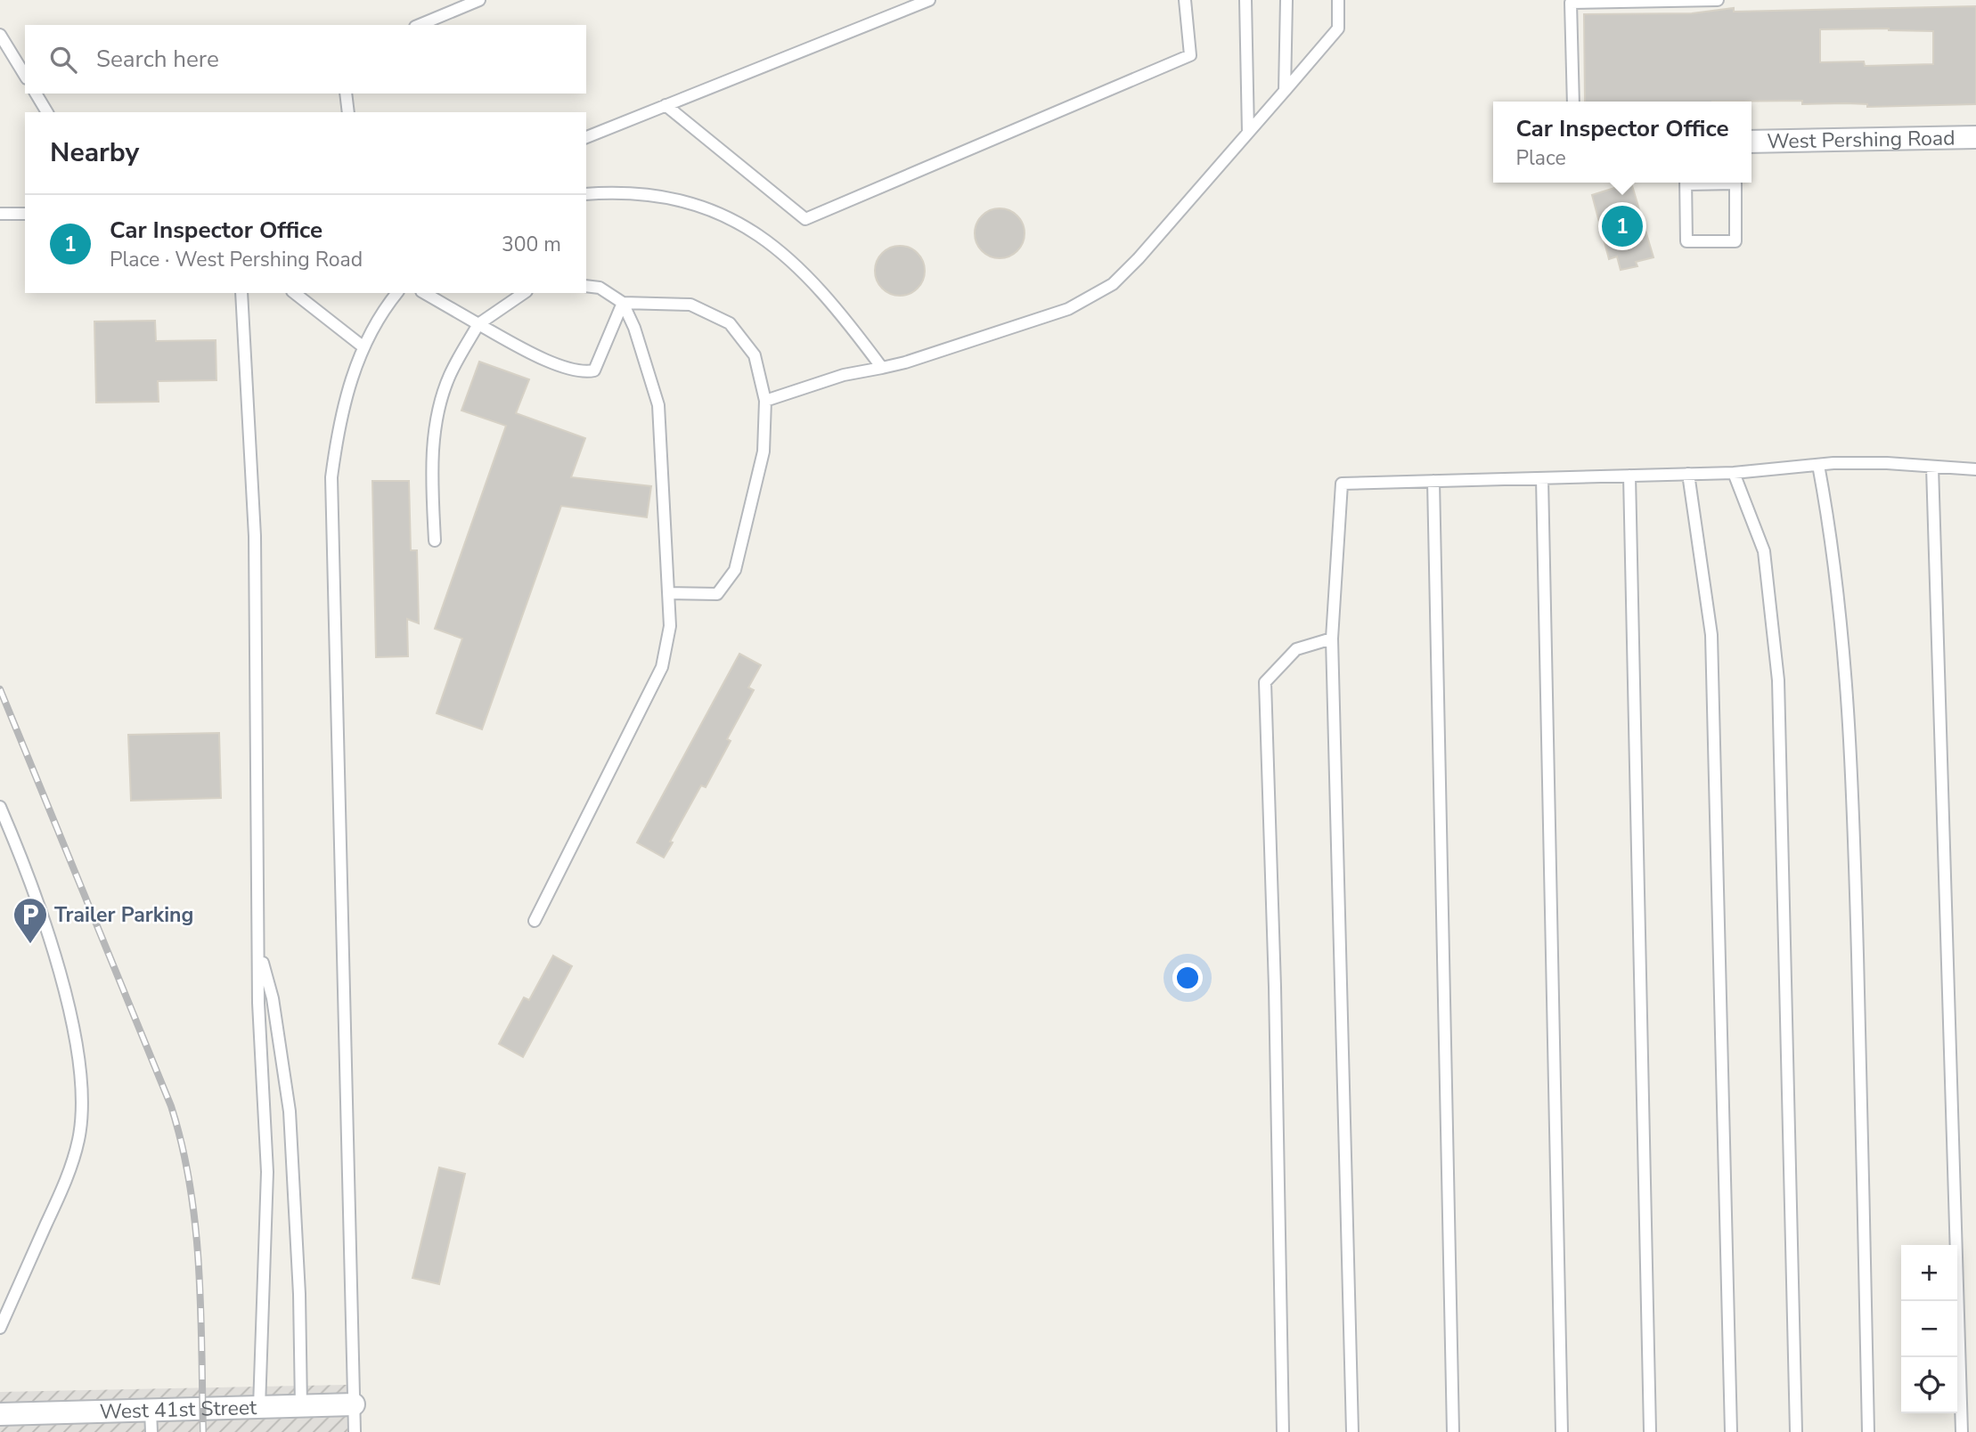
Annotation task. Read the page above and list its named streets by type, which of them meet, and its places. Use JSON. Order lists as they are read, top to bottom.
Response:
{
  "streets": {
    "street": ["West Pershing Road", "West 41st Street"]
  },
  "places": {
    "parking": ["Trailer Parking"]
  },
  "page": {
    "search": "Search here",
    "popup": ["Car Inspector Office", "Place"],
    "heading": "Nearby",
    "list": [
      {
        "mark": "1",
        "name": "Car Inspector Office",
        "note": "Place · West Pershing Road",
        "value": "300 m"
      }
    ],
    "pins": "1",
    "map_buttons": ["+", "−"]
  }
}
